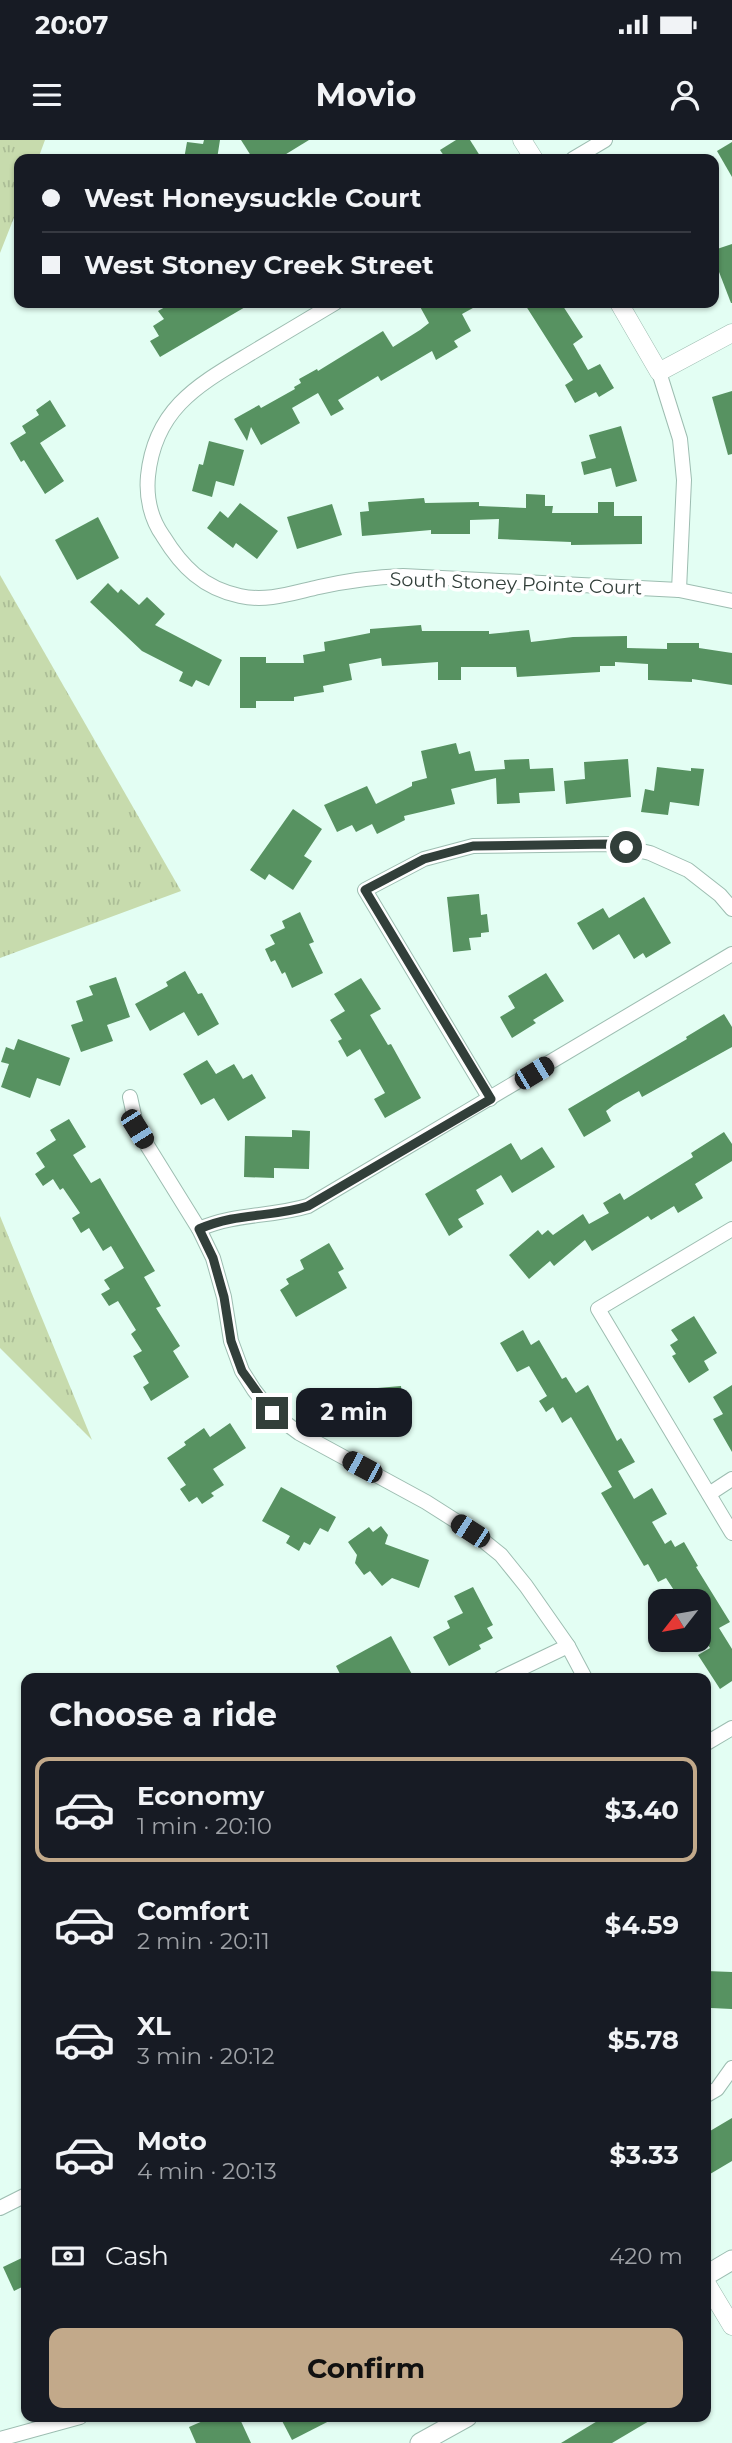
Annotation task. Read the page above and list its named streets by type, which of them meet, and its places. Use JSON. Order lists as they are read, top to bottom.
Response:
{
  "streets": {
    "street": ["South Stoney Pointe Court"]
  },
  "north": "bottom left",
  "page": {
    "status": "20:07",
    "header": "Movio",
    "banner": ["West Honeysuckle Court", "West Stoney Creek Street"],
    "bubble": "2 min",
    "heading": "Choose a ride",
    "list": [
      {
        "name": "Economy",
        "note": "1 min · 20:10",
        "value": "$3.40"
      },
      {
        "name": "Comfort",
        "note": "2 min · 20:11",
        "value": "$4.59"
      },
      {
        "name": "XL",
        "note": "3 min · 20:12",
        "value": "$5.78"
      },
      {
        "name": "Moto",
        "note": "4 min · 20:13",
        "value": "$3.33"
      }
    ],
    "pay": ["Cash", "420 m"],
    "buttons": "Confirm"
  }
}
